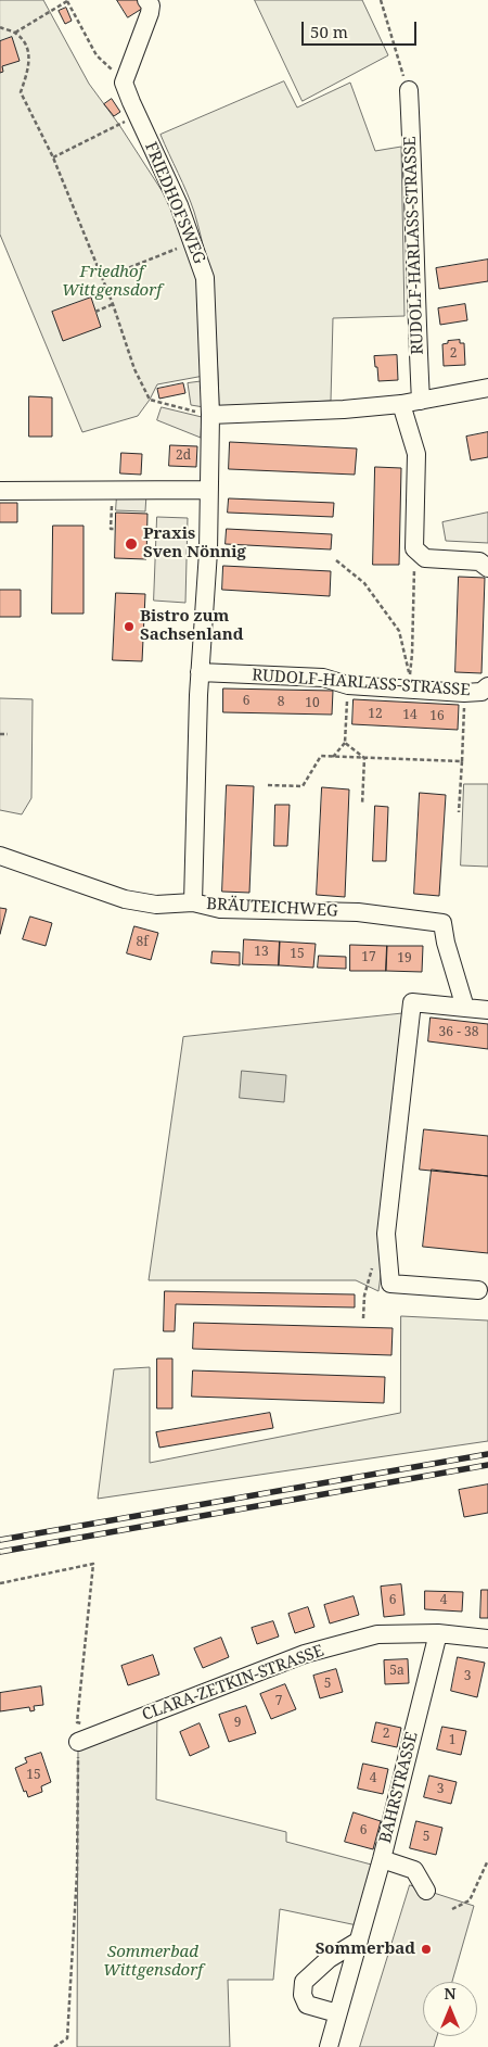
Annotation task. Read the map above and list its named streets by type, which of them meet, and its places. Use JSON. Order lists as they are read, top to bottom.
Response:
{
  "streets": {
    "street": [
      "FRIEDHOFSWEG",
      "RUDOLF-HARLASS-STRASSE",
      "BRÄUTEICHWEG",
      "CLARA-ZETKIN-STRASSE",
      "BAHRSTRASSE"
    ]
  },
  "crossings": [
    ["CLARA-ZETKIN-STRASSE", "BAHRSTRASSE"]
  ],
  "parks": ["Friedhof Wittgensdorf", "Sommerbad Wittgensdorf"],
  "places": ["Praxis Sven Nönnig", "Bistro zum Sachsenland", "Sommerbad"],
  "house_numbers": [
    "2",
    "2d",
    "6",
    "8",
    "10",
    "12",
    "14",
    "16",
    "8f",
    "13",
    "15",
    "17",
    "19",
    "36 - 38",
    "6",
    "4",
    "5a",
    "3",
    "5",
    "7",
    "9",
    "2",
    "1",
    "15",
    "4",
    "3",
    "6",
    "5"
  ],
  "scale_bar": "50 m",
  "north": "top"
}
